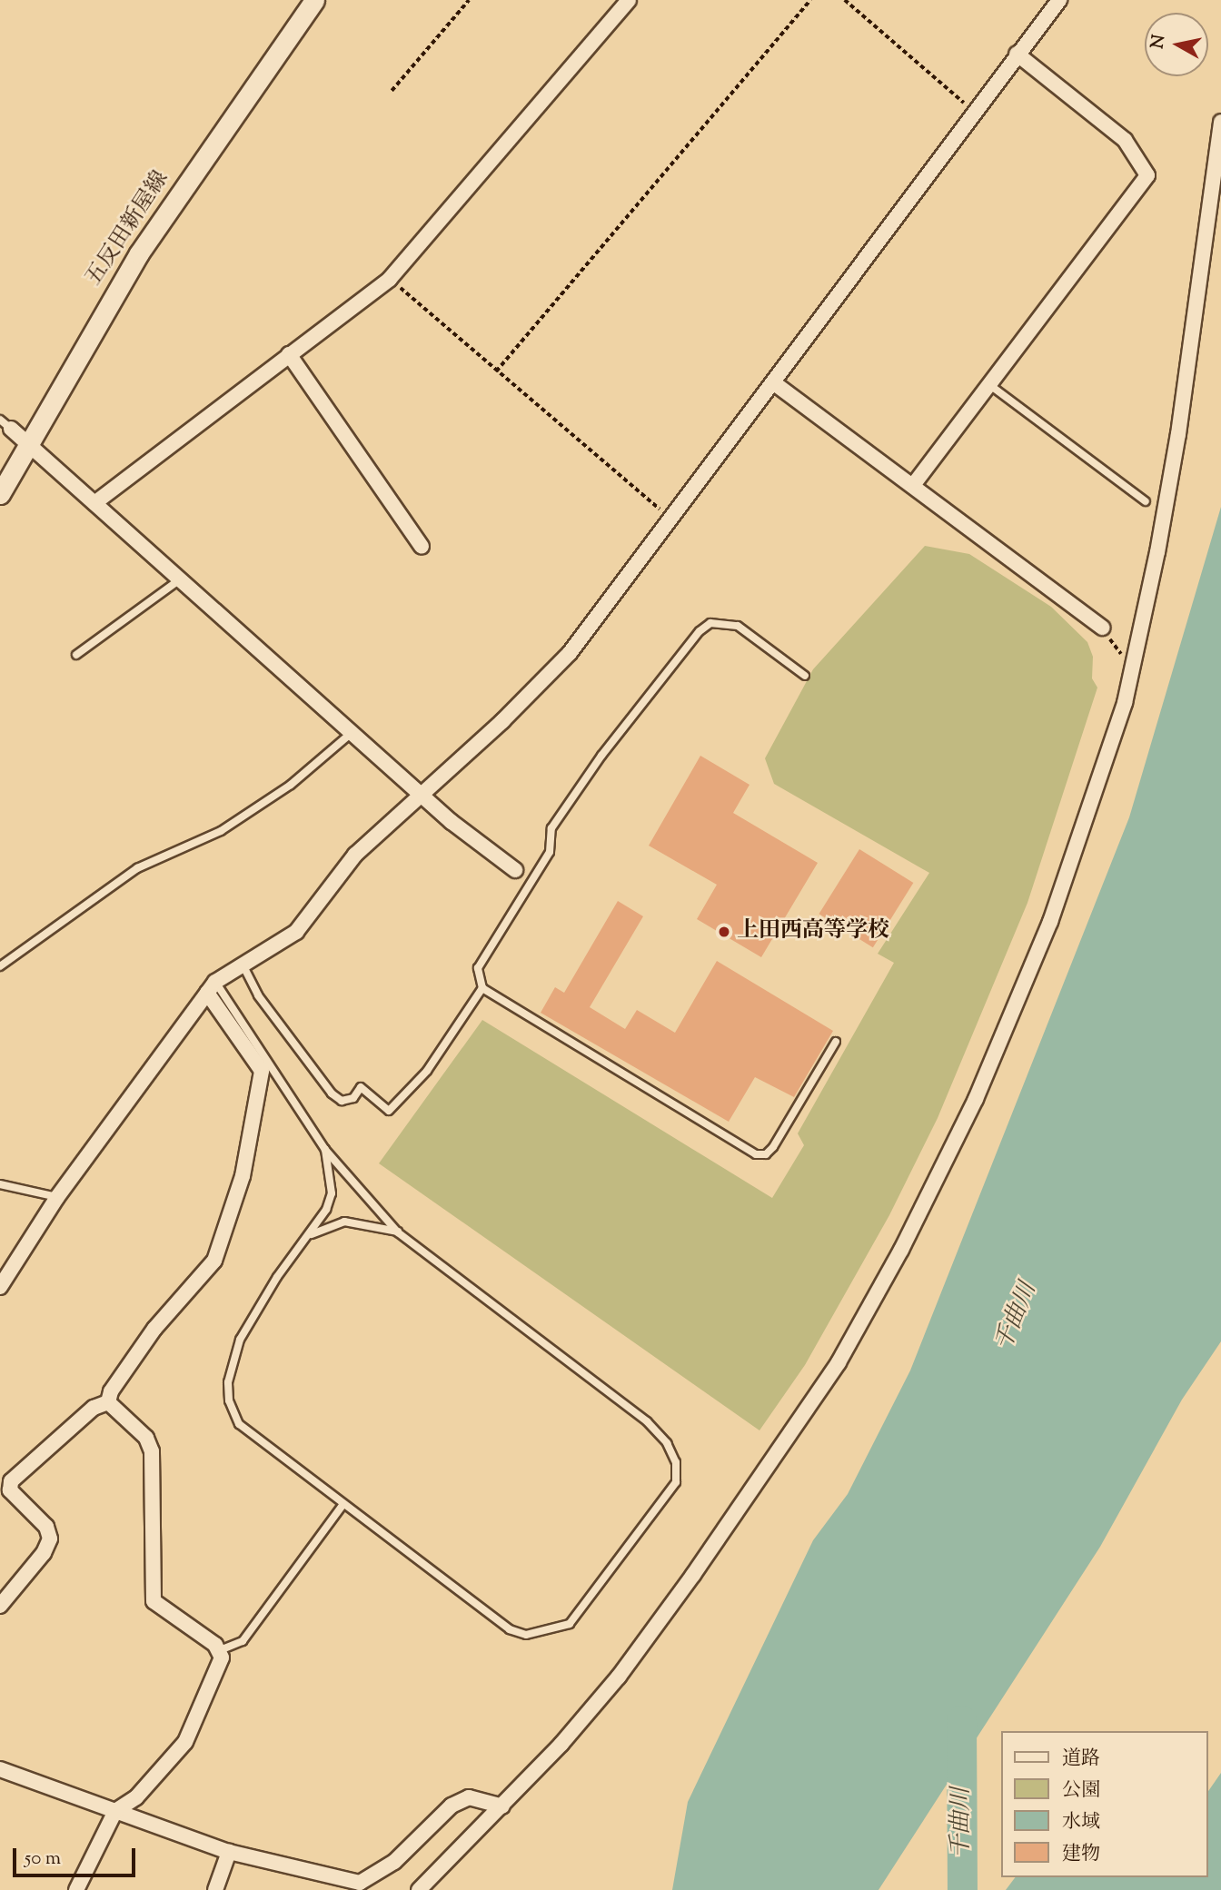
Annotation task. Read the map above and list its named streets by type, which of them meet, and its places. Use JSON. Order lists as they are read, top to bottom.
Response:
{
  "streets": {
    "street": ["五反田新屋線"]
  },
  "water": ["千曲川"],
  "places": ["上田西高等学校"],
  "legend": [
    "道路",
    "公園",
    "水域",
    "建物"
  ],
  "scale_bar": "50 m",
  "north": "left"
}
